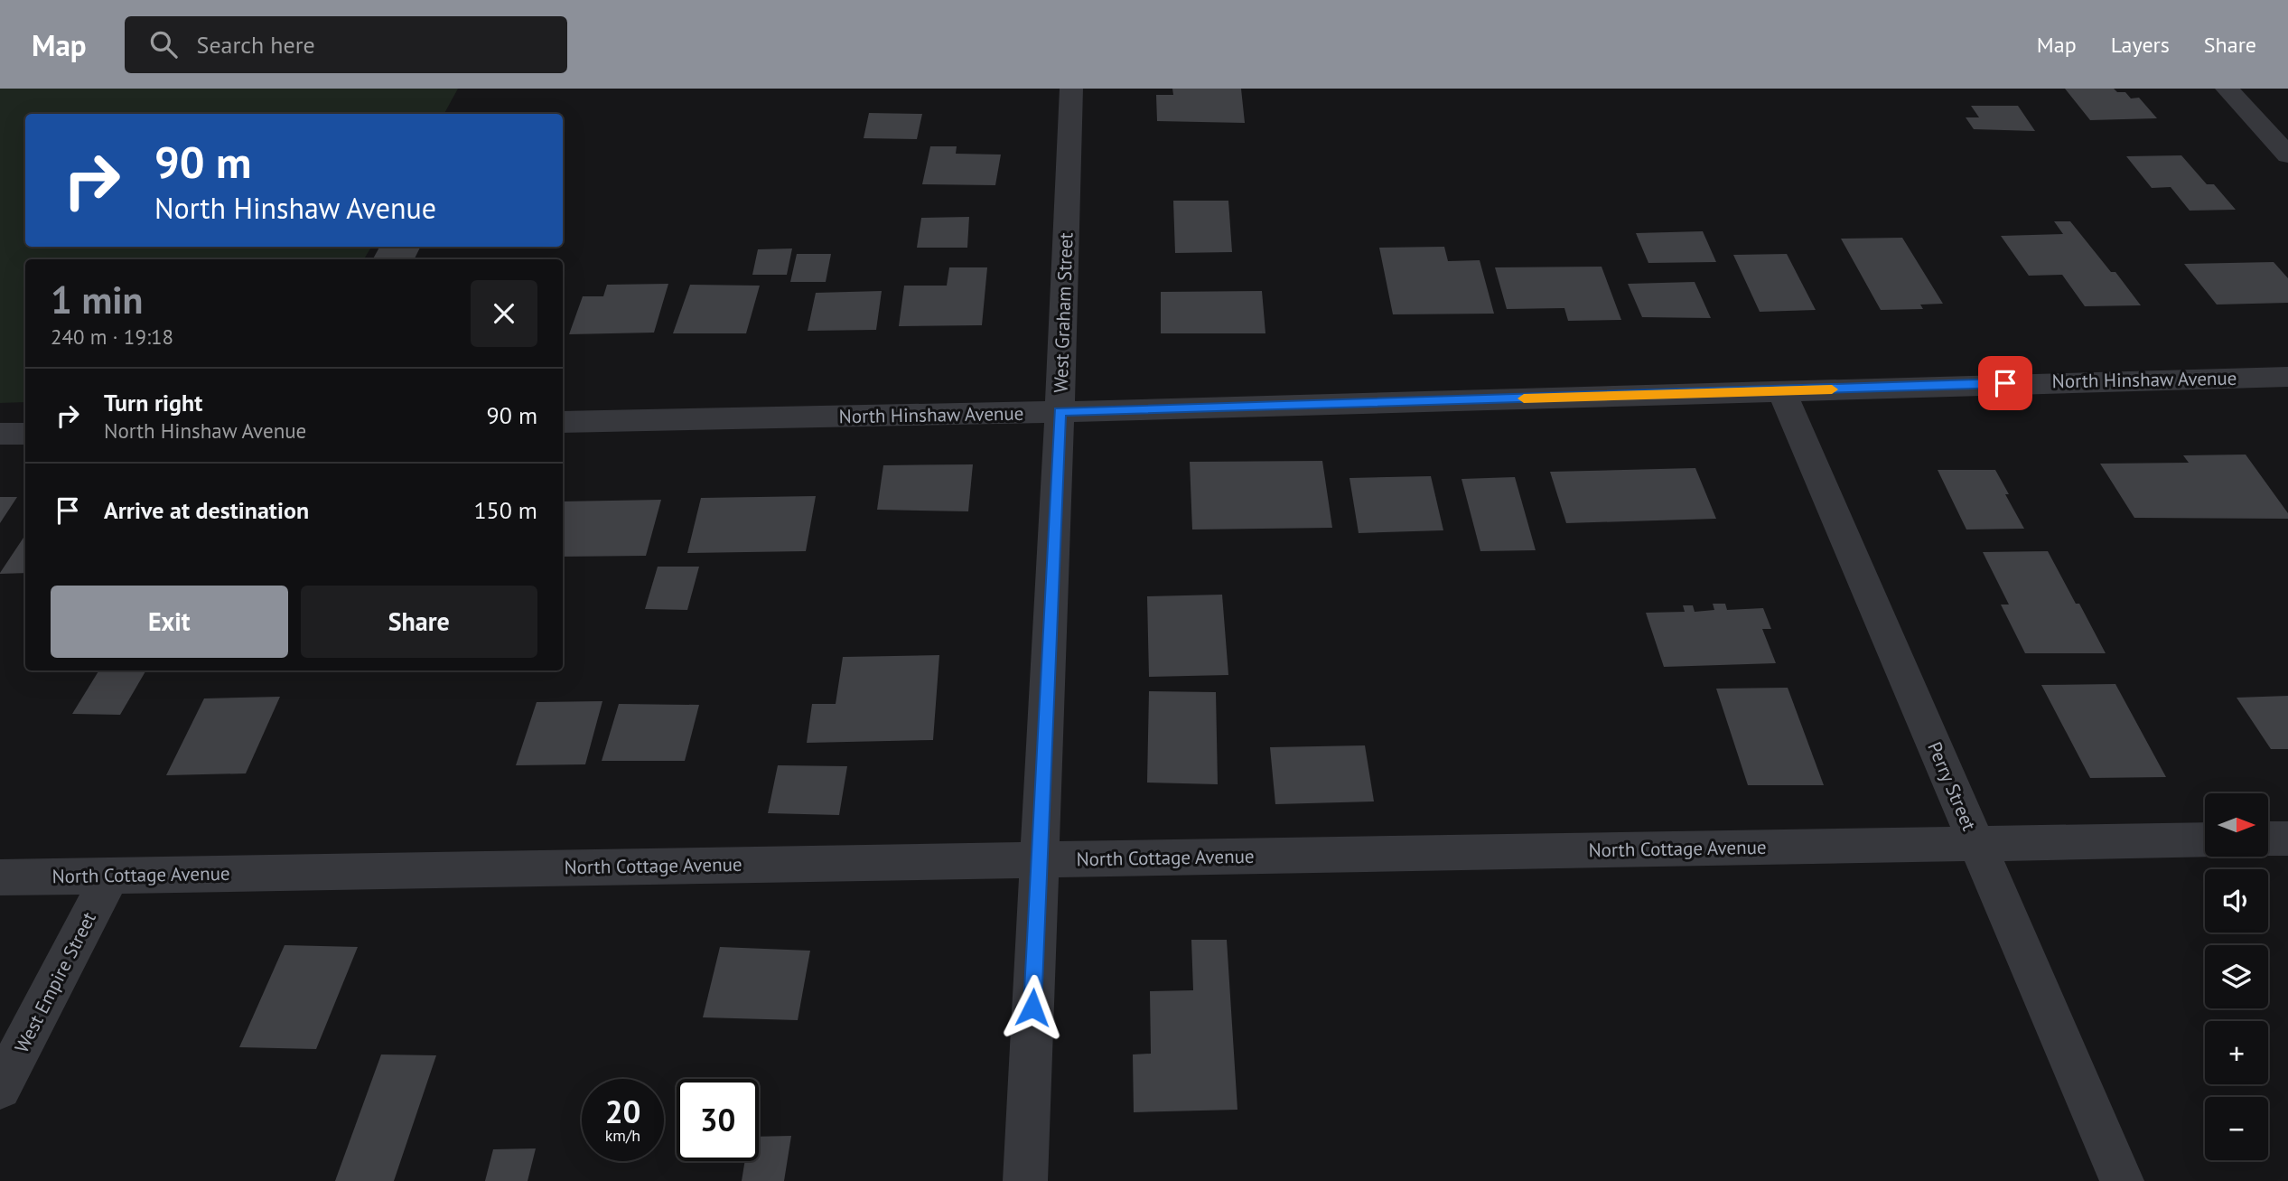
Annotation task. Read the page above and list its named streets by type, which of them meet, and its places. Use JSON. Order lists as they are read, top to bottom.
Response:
{
  "streets": {
    "street": [
      "West Graham Street",
      "North Hinshaw Avenue",
      "Perry Street",
      "North Cottage Avenue",
      "West Empire Street"
    ]
  },
  "crossings": [
    ["West Graham Street", "North Hinshaw Avenue"],
    ["West Graham Street", "North Cottage Avenue"],
    ["North Hinshaw Avenue", "Perry Street"],
    ["Perry Street", "North Cottage Avenue"],
    ["North Cottage Avenue", "West Empire Street"]
  ],
  "north": "right",
  "page": {
    "header": "Map",
    "search": "Search here",
    "nav": ["Map", "Layers", "Share"],
    "turn": ["90 m", "North Hinshaw Avenue"],
    "heading": ["1 min", "240 m · 19:18"],
    "list": [
      {
        "name": "Turn right",
        "note": "North Hinshaw Avenue",
        "value": "90 m"
      },
      {
        "name": "Arrive at destination",
        "value": "150 m"
      }
    ],
    "buttons": ["Exit", "Share"],
    "map_buttons": ["+", "−"],
    "speed": "20 km/h",
    "limit": "30"
  }
}
